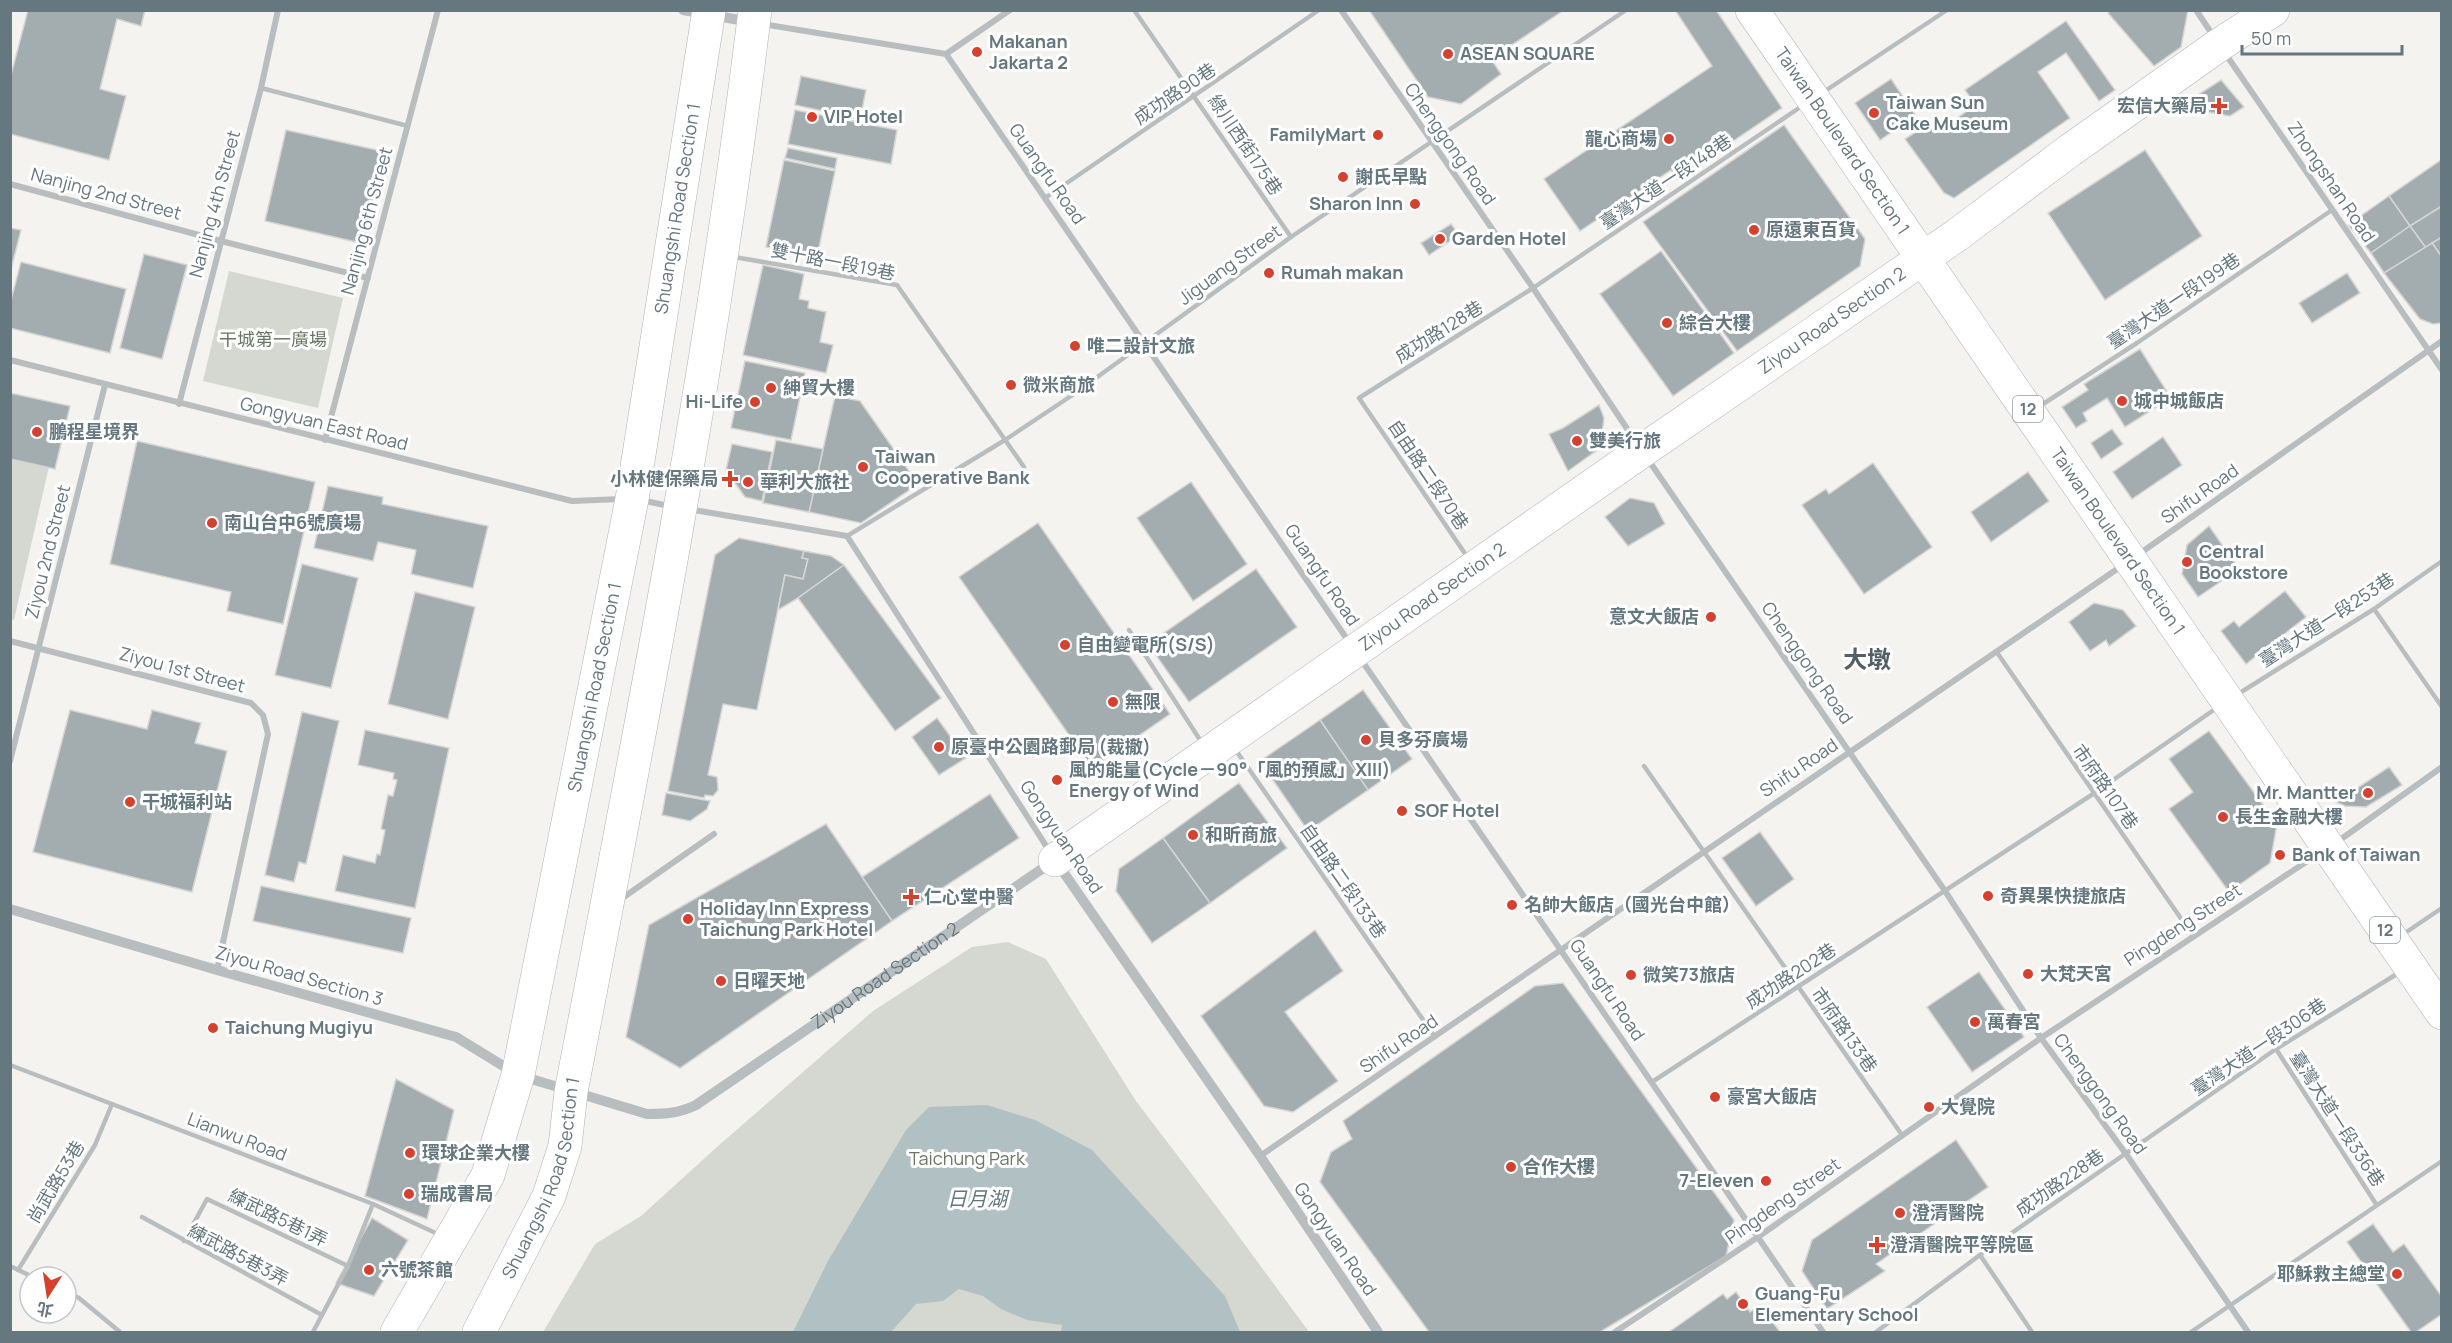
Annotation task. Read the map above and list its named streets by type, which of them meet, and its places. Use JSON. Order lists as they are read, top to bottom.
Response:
{
  "streets": {
    "main road": [
      "Taiwan Boulevard Section 1",
      "Shuangshi Road Section 1",
      "Ziyou Road Section 2",
      "12"
    ],
    "street": [
      "Chenggong Road",
      "Guangfu Road",
      "Zhongshan Road",
      "Nanjing 2nd Street",
      "Nanjing 4th Street",
      "Nanjing 6th Street",
      "Gongyuan East Road",
      "Shifu Road",
      "Ziyou 2nd Street",
      "Ziyou 1st Street",
      "Gongyuan Road",
      "Pingdeng Street",
      "Ziyou Road Section 3"
    ],
    "lane": [
      "成功路90巷",
      "綠川西街175巷",
      "臺灣大道一段148巷",
      "雙十路一段19巷",
      "Jiguang Street",
      "臺灣大道一段199巷",
      "成功路128巷",
      "自由路二段70巷",
      "臺灣大道一段253巷",
      "市府路107巷",
      "自由路二段133巷",
      "成功路202巷",
      "市府路133巷",
      "臺灣大道一段306巷",
      "臺灣大道一段336巷",
      "Lianwu Road",
      "尚武路53巷",
      "成功路228巷",
      "練武路5巷1弄",
      "練武路5巷3弄"
    ]
  },
  "crossings": [
    ["成功路90巷", "綠川西街175巷"],
    ["成功路90巷", "Guangfu Road"],
    ["Taiwan Boulevard Section 1", "臺灣大道一段148巷"],
    ["Taiwan Boulevard Section 1", "臺灣大道一段199巷"],
    ["Taiwan Boulevard Section 1", "Ziyou Road Section 2"],
    ["Taiwan Boulevard Section 1", "Shifu Road"],
    ["Taiwan Boulevard Section 1", "臺灣大道一段253巷"],
    ["Taiwan Boulevard Section 1", "Pingdeng Street"],
    ["Taiwan Boulevard Section 1", "臺灣大道一段306巷"],
    ["Chenggong Road", "臺灣大道一段148巷"],
    ["Chenggong Road", "Jiguang Street"],
    ["Chenggong Road", "Ziyou Road Section 2"],
    ["Chenggong Road", "成功路128巷"],
    ["Chenggong Road", "Shifu Road"],
    ["Chenggong Road", "Pingdeng Street"],
    ["Chenggong Road", "成功路202巷"],
    ["Chenggong Road", "臺灣大道一段306巷"],
    ["Chenggong Road", "臺灣大道一段336巷"],
    ["Chenggong Road", "成功路228巷"],
    ["綠川西街175巷", "Jiguang Street"],
    ["Guangfu Road", "Jiguang Street"],
    ["Guangfu Road", "Ziyou Road Section 2"],
    ["Guangfu Road", "Shifu Road"],
    ["Guangfu Road", "Pingdeng Street"],
    ["Guangfu Road", "成功路202巷"],
    ["臺灣大道一段148巷", "成功路128巷"],
    ["Zhongshan Road", "臺灣大道一段199巷"],
    ["Zhongshan Road", "Ziyou Road Section 2"],
    ["Zhongshan Road", "Shifu Road"],
    ["Nanjing 2nd Street", "Nanjing 4th Street"],
    ["Nanjing 2nd Street", "Nanjing 6th Street"],
    ["Nanjing 4th Street", "Gongyuan East Road"],
    ["Shuangshi Road Section 1", "雙十路一段19巷"],
    ["Shuangshi Road Section 1", "Ziyou Road Section 2"],
    ["Shuangshi Road Section 1", "Gongyuan East Road"],
    ["Shuangshi Road Section 1", "Ziyou Road Section 3"],
    ["Shuangshi Road Section 1", "Lianwu Road"],
    ["Nanjing 6th Street", "Gongyuan East Road"],
    ["雙十路一段19巷", "Jiguang Street"],
    ["Jiguang Street", "Gongyuan Road"],
    ["Ziyou Road Section 2", "自由路二段70巷"],
    ["Ziyou Road Section 2", "Gongyuan Road"],
    ["Ziyou Road Section 2", "自由路二段133巷"],
    ["Ziyou Road Section 2", "Ziyou Road Section 3"],
    ["成功路128巷", "自由路二段70巷"],
    ["Gongyuan East Road", "Ziyou 2nd Street"],
    ["Shifu Road", "市府路107巷"],
    ["Shifu Road", "Gongyuan Road"],
    ["Shifu Road", "自由路二段133巷"],
    ["Shifu Road", "市府路133巷"],
    ["Ziyou 2nd Street", "Ziyou 1st Street"],
    ["臺灣大道一段253巷", "市府路107巷"],
    ["臺灣大道一段253巷", "成功路202巷"],
    ["Ziyou 1st Street", "Ziyou Road Section 3"],
    ["市府路107巷", "Pingdeng Street"],
    ["市府路107巷", "成功路202巷"],
    ["Pingdeng Street", "市府路133巷"],
    ["成功路202巷", "市府路133巷"],
    ["臺灣大道一段306巷", "臺灣大道一段336巷"],
    ["臺灣大道一段306巷", "成功路228巷"],
    ["Lianwu Road", "尚武路53巷"],
    ["練武路5巷1弄", "練武路5巷3弄"]
  ],
  "districts": ["大墩"],
  "water": ["日月湖"],
  "parks": ["干城第一廣場", "Taichung Park"],
  "places": {
    "other": [
      "Makanan Jakarta 2",
      "ASEAN SQUARE",
      "Taiwan Sun Cake Museum",
      "VIP Hotel",
      "FamilyMart",
      "龍心商場",
      "謝氏早點",
      "Sharon Inn",
      "原遠東百貨",
      "Garden Hotel",
      "Rumah makan",
      "綜合大樓",
      "唯二設計文旅",
      "微米商旅",
      "紳貿大樓",
      "城中城飯店",
      "Hi-Life",
      "鵬程星境界",
      "雙美行旅",
      "Taiwan Cooperative Bank",
      "華利大旅社",
      "南山台中6號廣場",
      "Central Bookstore",
      "意文大飯店",
      "自由變電所(S/S)",
      "無限",
      "貝多芬廣場",
      "原臺中公園路郵局 (裁撤)",
      "風的能量(Cycle－90°「風的預感」XIII) Energy of Wind",
      "Mr. Mantter",
      "干城福利站",
      "SOF Hotel",
      "長生金融大樓",
      "和昕商旅",
      "Bank of Taiwan",
      "奇異果快捷旅店",
      "名帥大飯店（國光台中館）",
      "Holiday Inn Express Taichung Park Hotel",
      "大梵天宮",
      "微笑73旅店",
      "日曜天地",
      "萬春宮",
      "Taichung Mugiyu",
      "豪宮大飯店",
      "大覺院",
      "環球企業大樓",
      "合作大樓",
      "7-Eleven",
      "瑞成書局",
      "澄清醫院",
      "六號茶館",
      "耶穌救主總堂",
      "Guang-Fu Elementary School"
    ],
    "health": [
      "宏信大藥局",
      "小林健保藥局",
      "仁心堂中醫",
      "澄清醫院平等院區"
    ]
  },
  "scale_bar": "50 m",
  "north": "bottom"
}
